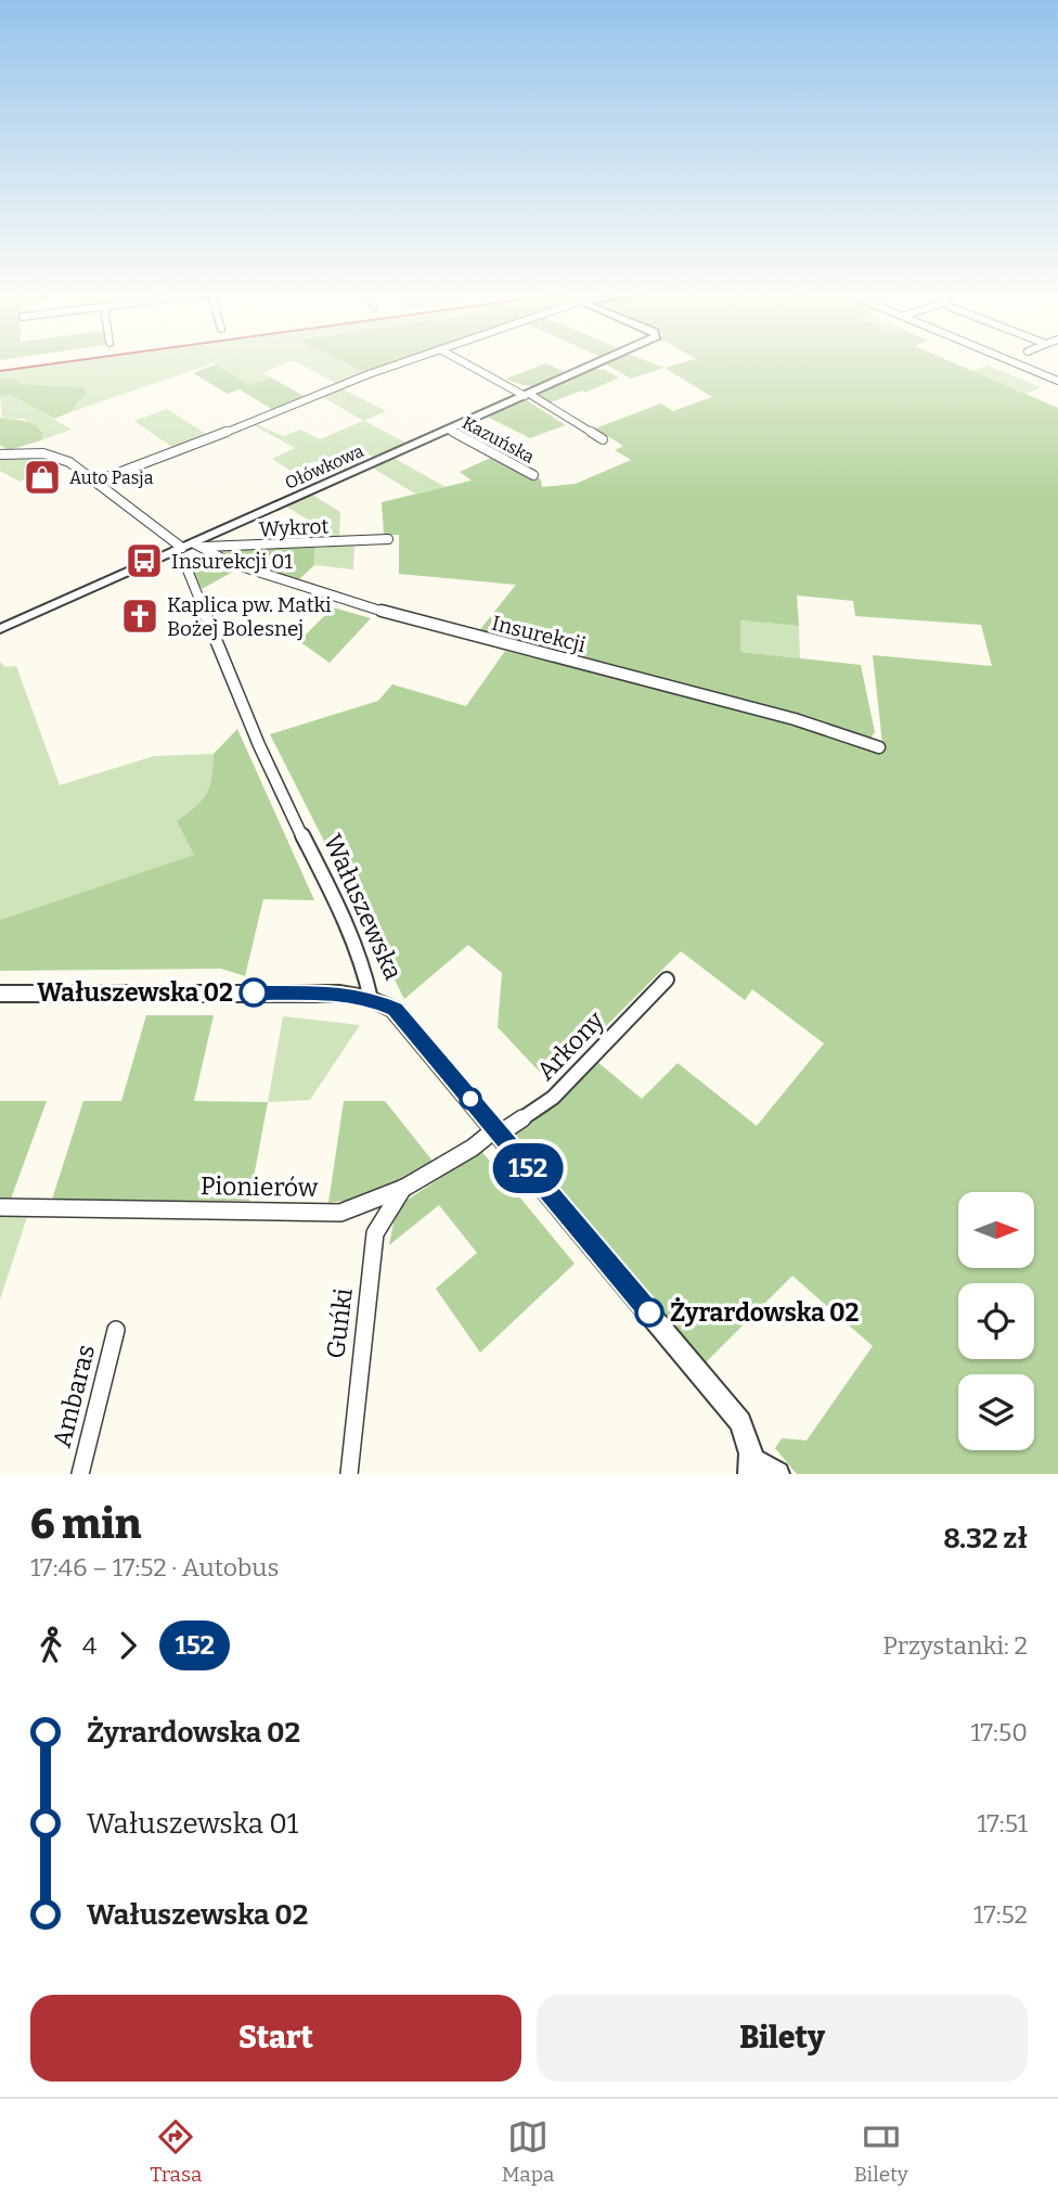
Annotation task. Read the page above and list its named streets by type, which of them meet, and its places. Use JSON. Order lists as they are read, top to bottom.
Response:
{
  "streets": {
    "street": [
      "Kazuńska",
      "Ołówkowa",
      "Wykrot",
      "Insurekcji",
      "Wałuszewska",
      "Arkony",
      "Pionierów",
      "Guńki",
      "Ambaras"
    ]
  },
  "crossings": [
    ["Kazuńska", "Ołówkowa"],
    ["Ołówkowa", "Wykrot"],
    ["Ołówkowa", "Insurekcji"],
    ["Ołówkowa", "Wałuszewska"],
    ["Wykrot", "Insurekcji"],
    ["Wykrot", "Wałuszewska"],
    ["Insurekcji", "Wałuszewska"],
    ["Wałuszewska", "Arkony"],
    ["Wałuszewska", "Pionierów"],
    ["Arkony", "Pionierów"],
    ["Pionierów", "Guńki"]
  ],
  "places": {
    "shop": ["Auto Pasja"],
    "bus stop": ["Insurekcji 01"],
    "church": ["Kaplica pw. Matki Bożej Bolesnej"],
    "other": ["Wałuszewska 02", "Żyrardowska 02"]
  },
  "lines": ["bus line 152"],
  "north": "right",
  "page": {
    "on_map": "152",
    "heading": ["6 min", "17:46 – 17:52 · Autobus", "8.32 zł"],
    "legs": ["4", "152", "Przystanki: 2"],
    "list": [
      {
        "name": "Żyrardowska 02",
        "value": "17:50"
      },
      {
        "name": "Wałuszewska 01",
        "value": "17:51"
      },
      {
        "name": "Wałuszewska 02",
        "value": "17:52"
      }
    ],
    "buttons": ["Start", "Bilety"],
    "tabs": ["Trasa", "Mapa", "Bilety"]
  }
}
